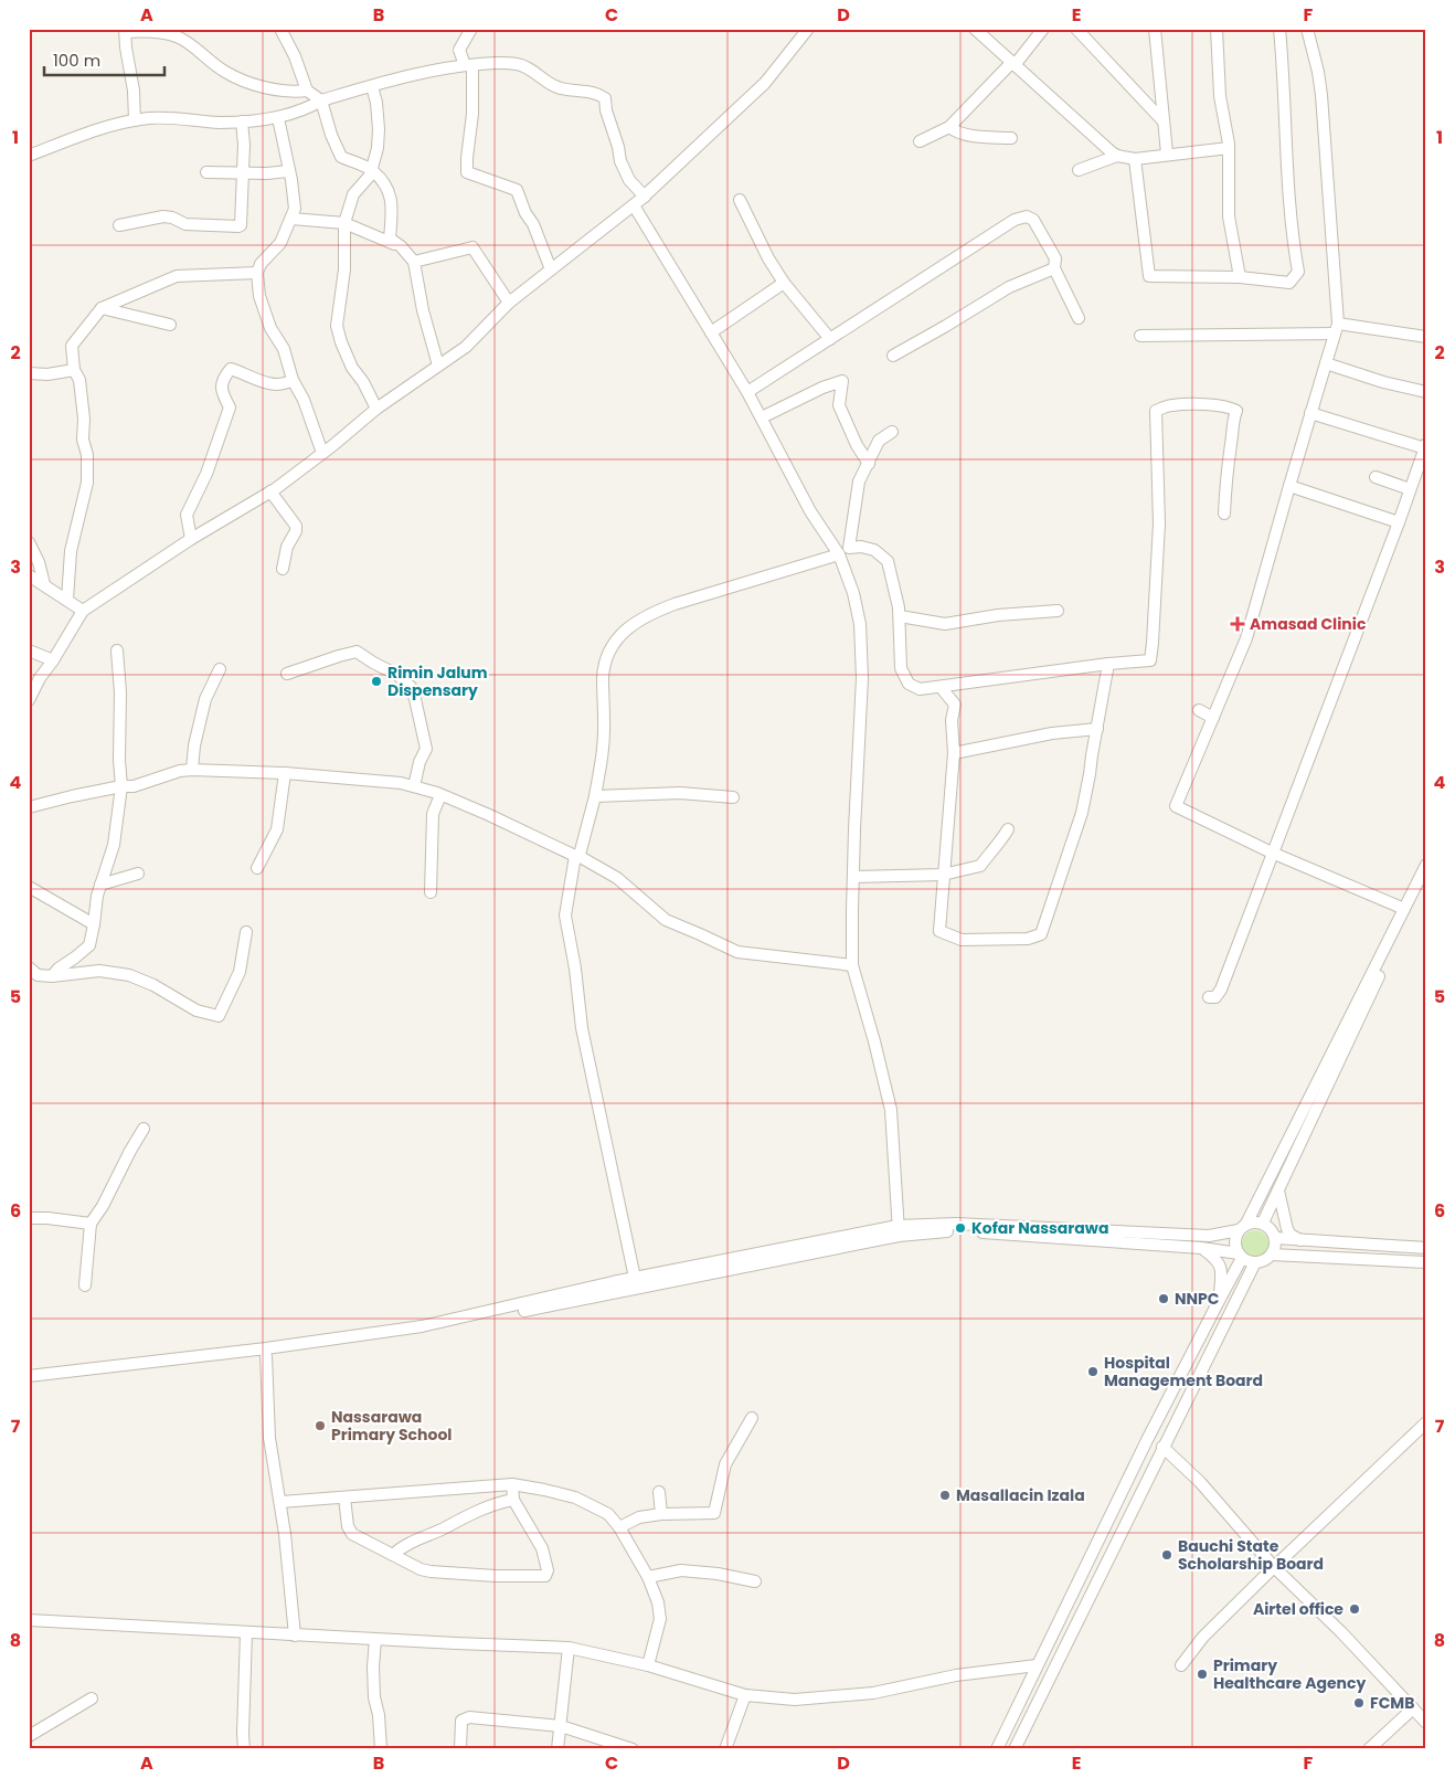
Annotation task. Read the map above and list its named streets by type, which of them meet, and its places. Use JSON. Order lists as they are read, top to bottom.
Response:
{
  "places": {
    "health": ["Amasad Clinic"],
    "other": [
      "Rimin Jalum Dispensary",
      "Kofar Nassarawa",
      "NNPC",
      "Hospital Management Board",
      "Nassarawa Primary School",
      "Masallacin Izala",
      "Bauchi State Scholarship Board",
      "Airtel office",
      "Primary Healthcare Agency",
      "FCMB"
    ]
  },
  "scale_bar": "100 m",
  "grid": {
    "columns": [
      "A",
      "B",
      "C",
      "D",
      "E",
      "F"
    ],
    "rows": [
      "1",
      "2",
      "3",
      "4",
      "5",
      "6",
      "7",
      "8"
    ]
  }
}
